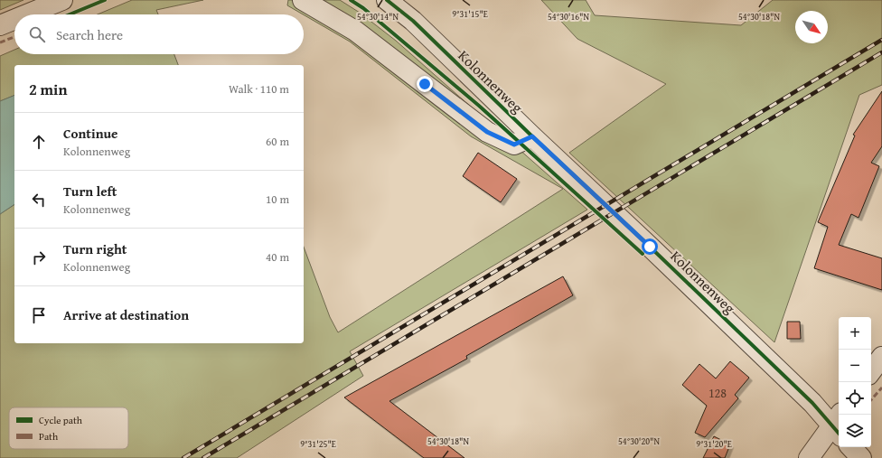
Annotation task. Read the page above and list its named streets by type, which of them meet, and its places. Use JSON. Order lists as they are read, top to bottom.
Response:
{
  "streets": {
    "street": ["Kolonnenweg"]
  },
  "house_numbers": ["128"],
  "legend": ["Cycle path", "Path"],
  "north": "bottom right",
  "page": {
    "search": "Search here",
    "heading": ["2 min", "Walk · 110 m"],
    "list": [
      ["Continue", "Kolonnenweg", "60 m"],
      ["Turn left", "Kolonnenweg", "10 m"],
      ["Turn right", "Kolonnenweg", "40 m"],
      "Arrive at destination"
    ],
    "map_buttons": ["+", "−"]
  },
  "coordinates": [
    "9°31'15\"E",
    "54°30'14\"N",
    "54°30'16\"N",
    "54°30'18\"N",
    "54°30'20\"N",
    "9°31'25\"E",
    "9°31'20\"E"
  ]
}
